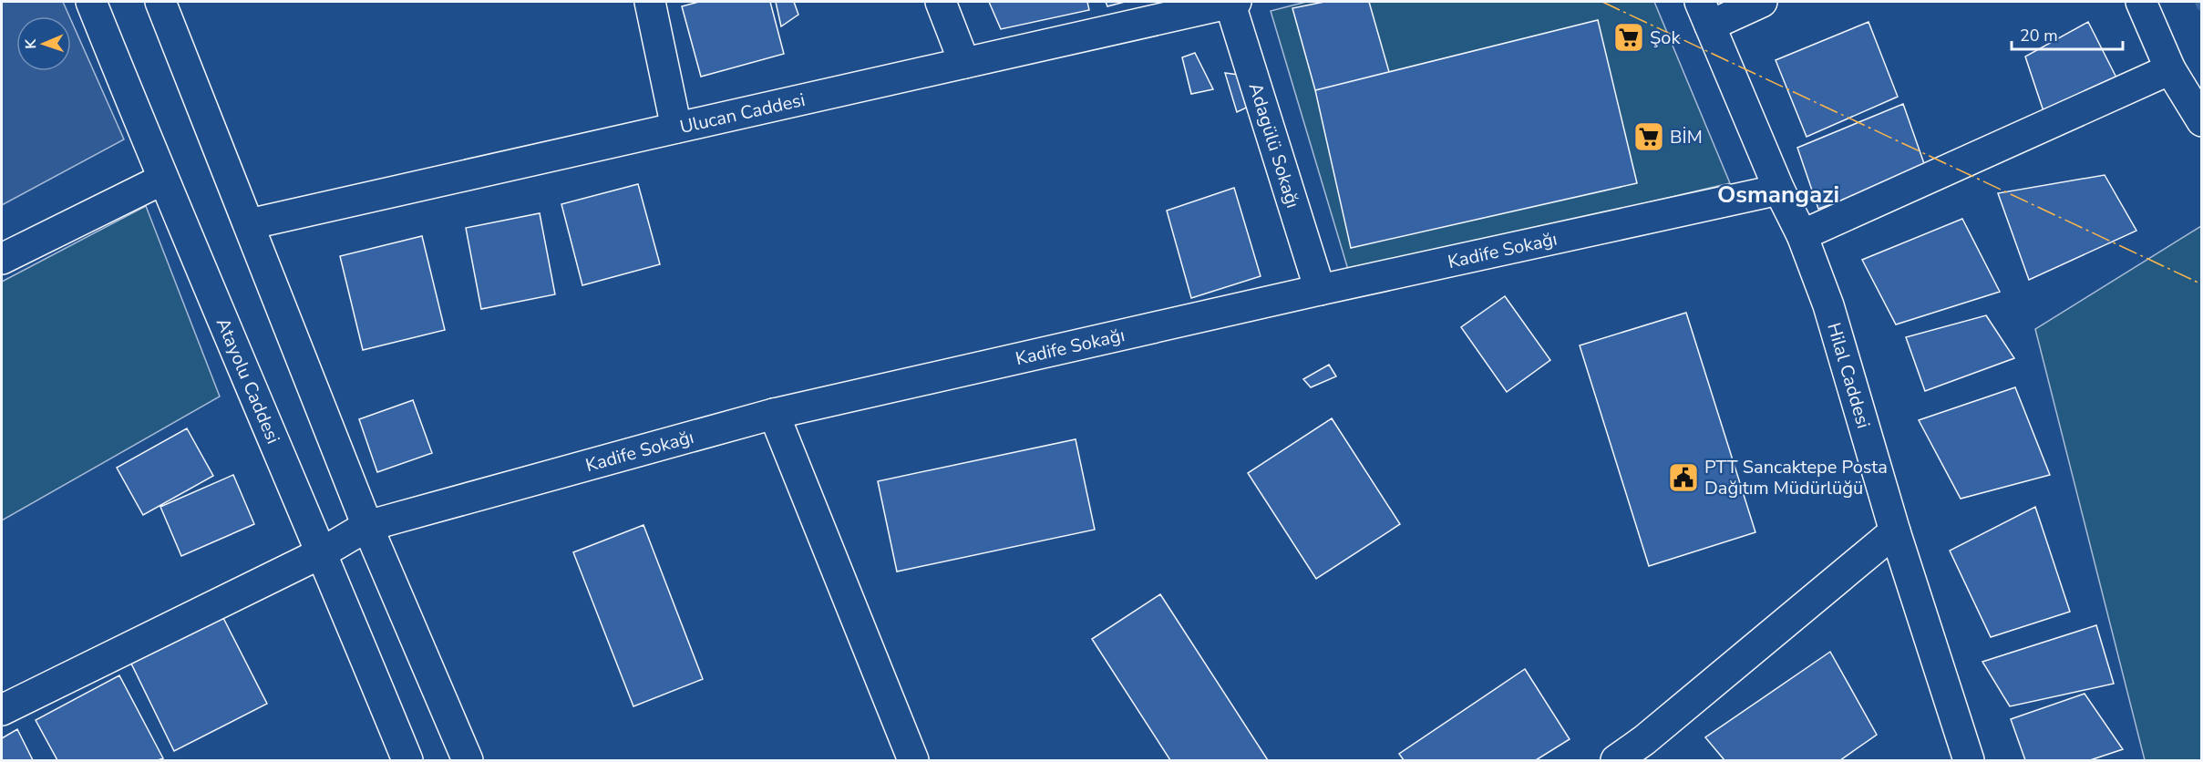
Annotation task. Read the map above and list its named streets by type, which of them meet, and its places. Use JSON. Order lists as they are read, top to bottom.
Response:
{
  "streets": {
    "street": [
      "Ulucan Caddesi",
      "Adagülü Sokağı",
      "Kadife Sokağı",
      "Hilal Caddesi",
      "Atayolu Caddesi"
    ]
  },
  "crossings": [
    ["Ulucan Caddesi", "Adagülü Sokağı"],
    ["Adagülü Sokağı", "Kadife Sokağı"],
    ["Kadife Sokağı", "Hilal Caddesi"],
    ["Kadife Sokağı", "Atayolu Caddesi"]
  ],
  "districts": ["Osmangazi"],
  "places": {
    "supermarket": ["Şok", "BİM"],
    "public building": ["PTT Sancaktepe Posta Dağıtım Müdürlüğü"]
  },
  "scale_bar": "20 m",
  "north": "left"
}
